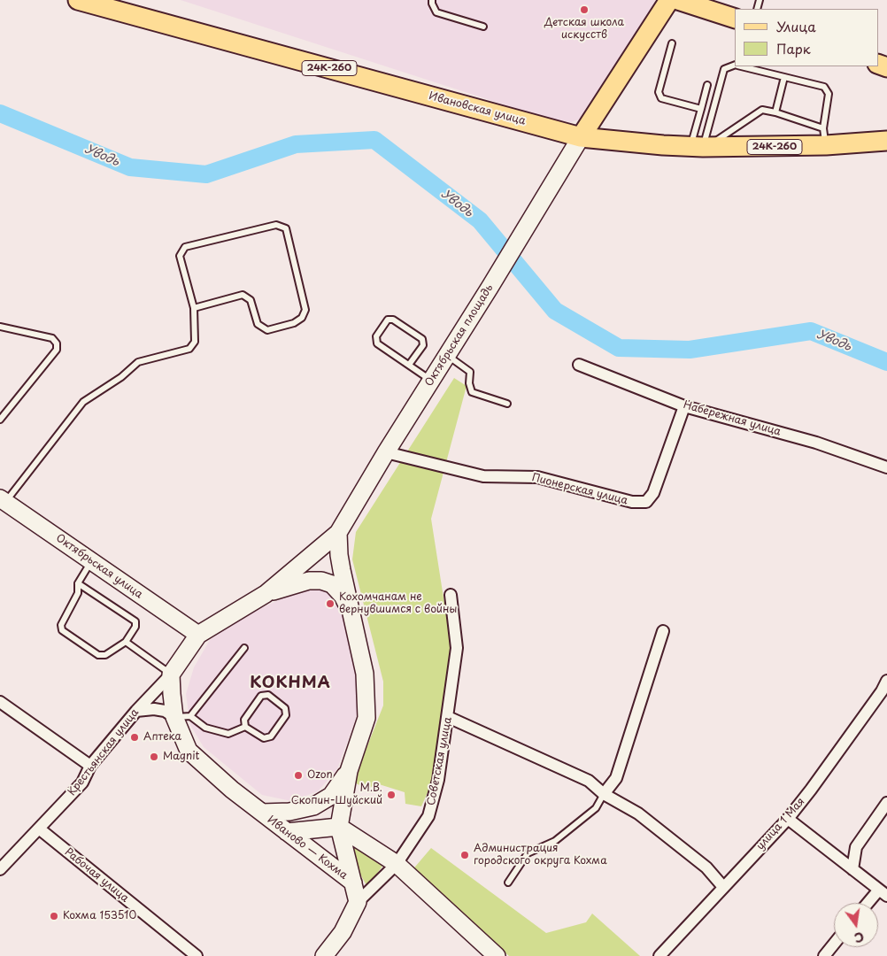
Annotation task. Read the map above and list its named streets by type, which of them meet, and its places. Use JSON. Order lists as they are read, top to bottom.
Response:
{
  "streets": {
    "main road": [
      "24К-260",
      "Ивановская улица",
      "Октябрьская площадь",
      "Октябрьская улица",
      "Советская улица",
      "Иваново — Кохма"
    ],
    "street": [
      "Набережная улица",
      "Пионерская улица",
      "Крестьянская улица",
      "улица 1 Мая",
      "Рабочая улица"
    ]
  },
  "crossings": [
    ["Ивановская улица", "Октябрьская площадь"],
    ["Октябрьская площадь", "Пионерская улица"],
    ["Набережная улица", "Пионерская улица"],
    ["Крестьянская улица", "Иваново — Кохма"],
    ["Крестьянская улица", "Рабочая улица"]
  ],
  "districts": ["KOKHMA"],
  "water": ["Уводь"],
  "places": [
    "Детская школа искусств",
    "Кохомчанам не вернувшимся с войны",
    "Аптека",
    "Magnit",
    "Ozon",
    "М.В. Скопин-Шуйский",
    "Администрация городского округа Кохма",
    "Кохма 153510"
  ],
  "legend": ["Улица", "Парк"],
  "north": "bottom"
}
